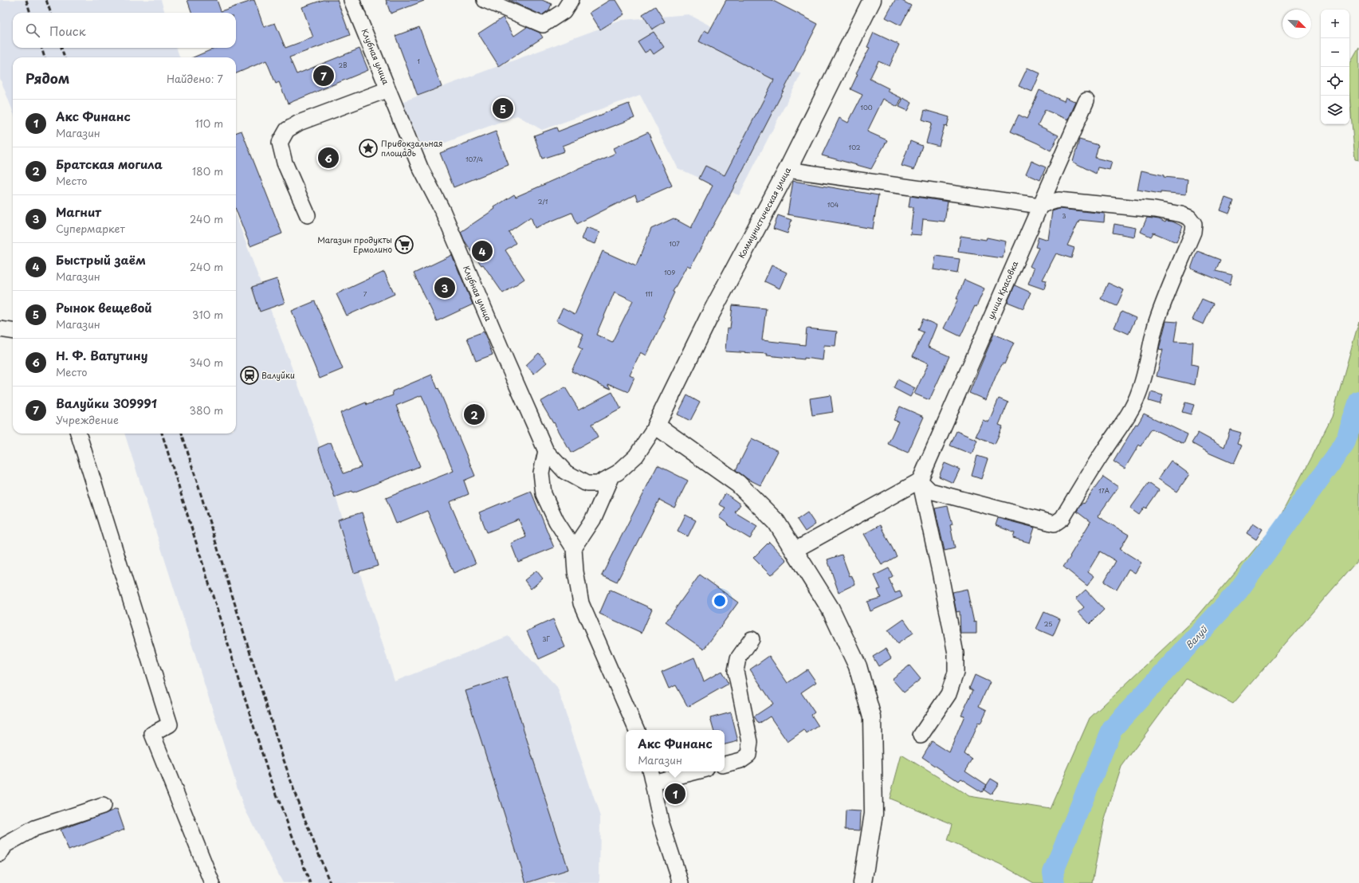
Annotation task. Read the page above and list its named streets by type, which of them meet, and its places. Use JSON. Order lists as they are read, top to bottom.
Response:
{
  "streets": {
    "main road": ["Коммунистическая улица"],
    "street": ["Клубная улица", "улица Красовка"]
  },
  "crossings": [
    ["Клубная улица", "Коммунистическая улица"]
  ],
  "water": ["Валуй"],
  "places": {
    "place": ["Привокзальная площадь"],
    "supermarket": ["Магазин продукты Ермолино"],
    "station": ["Валуйки"]
  },
  "house_numbers": [
    "1",
    "2В",
    "100",
    "102",
    "107/4",
    "2/1",
    "104",
    "3",
    "107",
    "109",
    "7",
    "111",
    "17А",
    "25",
    "3Г"
  ],
  "north": "bottom right",
  "page": {
    "map_buttons": ["+", "−"],
    "search": "Поиск",
    "heading": ["Рядом", "Найдено: 7"],
    "pins": [
      "7",
      "5",
      "6",
      "4",
      "3",
      "2",
      "1"
    ],
    "list": [
      {
        "mark": "1",
        "name": "Акс Финанс",
        "note": "Магазин",
        "value": "110 m"
      },
      {
        "mark": "2",
        "name": "Братская могила",
        "note": "Место",
        "value": "180 m"
      },
      {
        "mark": "3",
        "name": "Магнит",
        "note": "Супермаркет",
        "value": "240 m"
      },
      {
        "mark": "4",
        "name": "Быстрый заём",
        "note": "Магазин",
        "value": "240 m"
      },
      {
        "mark": "5",
        "name": "Рынок вещевой",
        "note": "Магазин",
        "value": "310 m"
      },
      {
        "mark": "6",
        "name": "Н. Ф. Ватутину",
        "note": "Место",
        "value": "340 m"
      },
      {
        "mark": "7",
        "name": "Валуйки 309991",
        "note": "Учреждение",
        "value": "380 m"
      }
    ],
    "popup": ["Акс Финанс", "Магазин"]
  }
}
